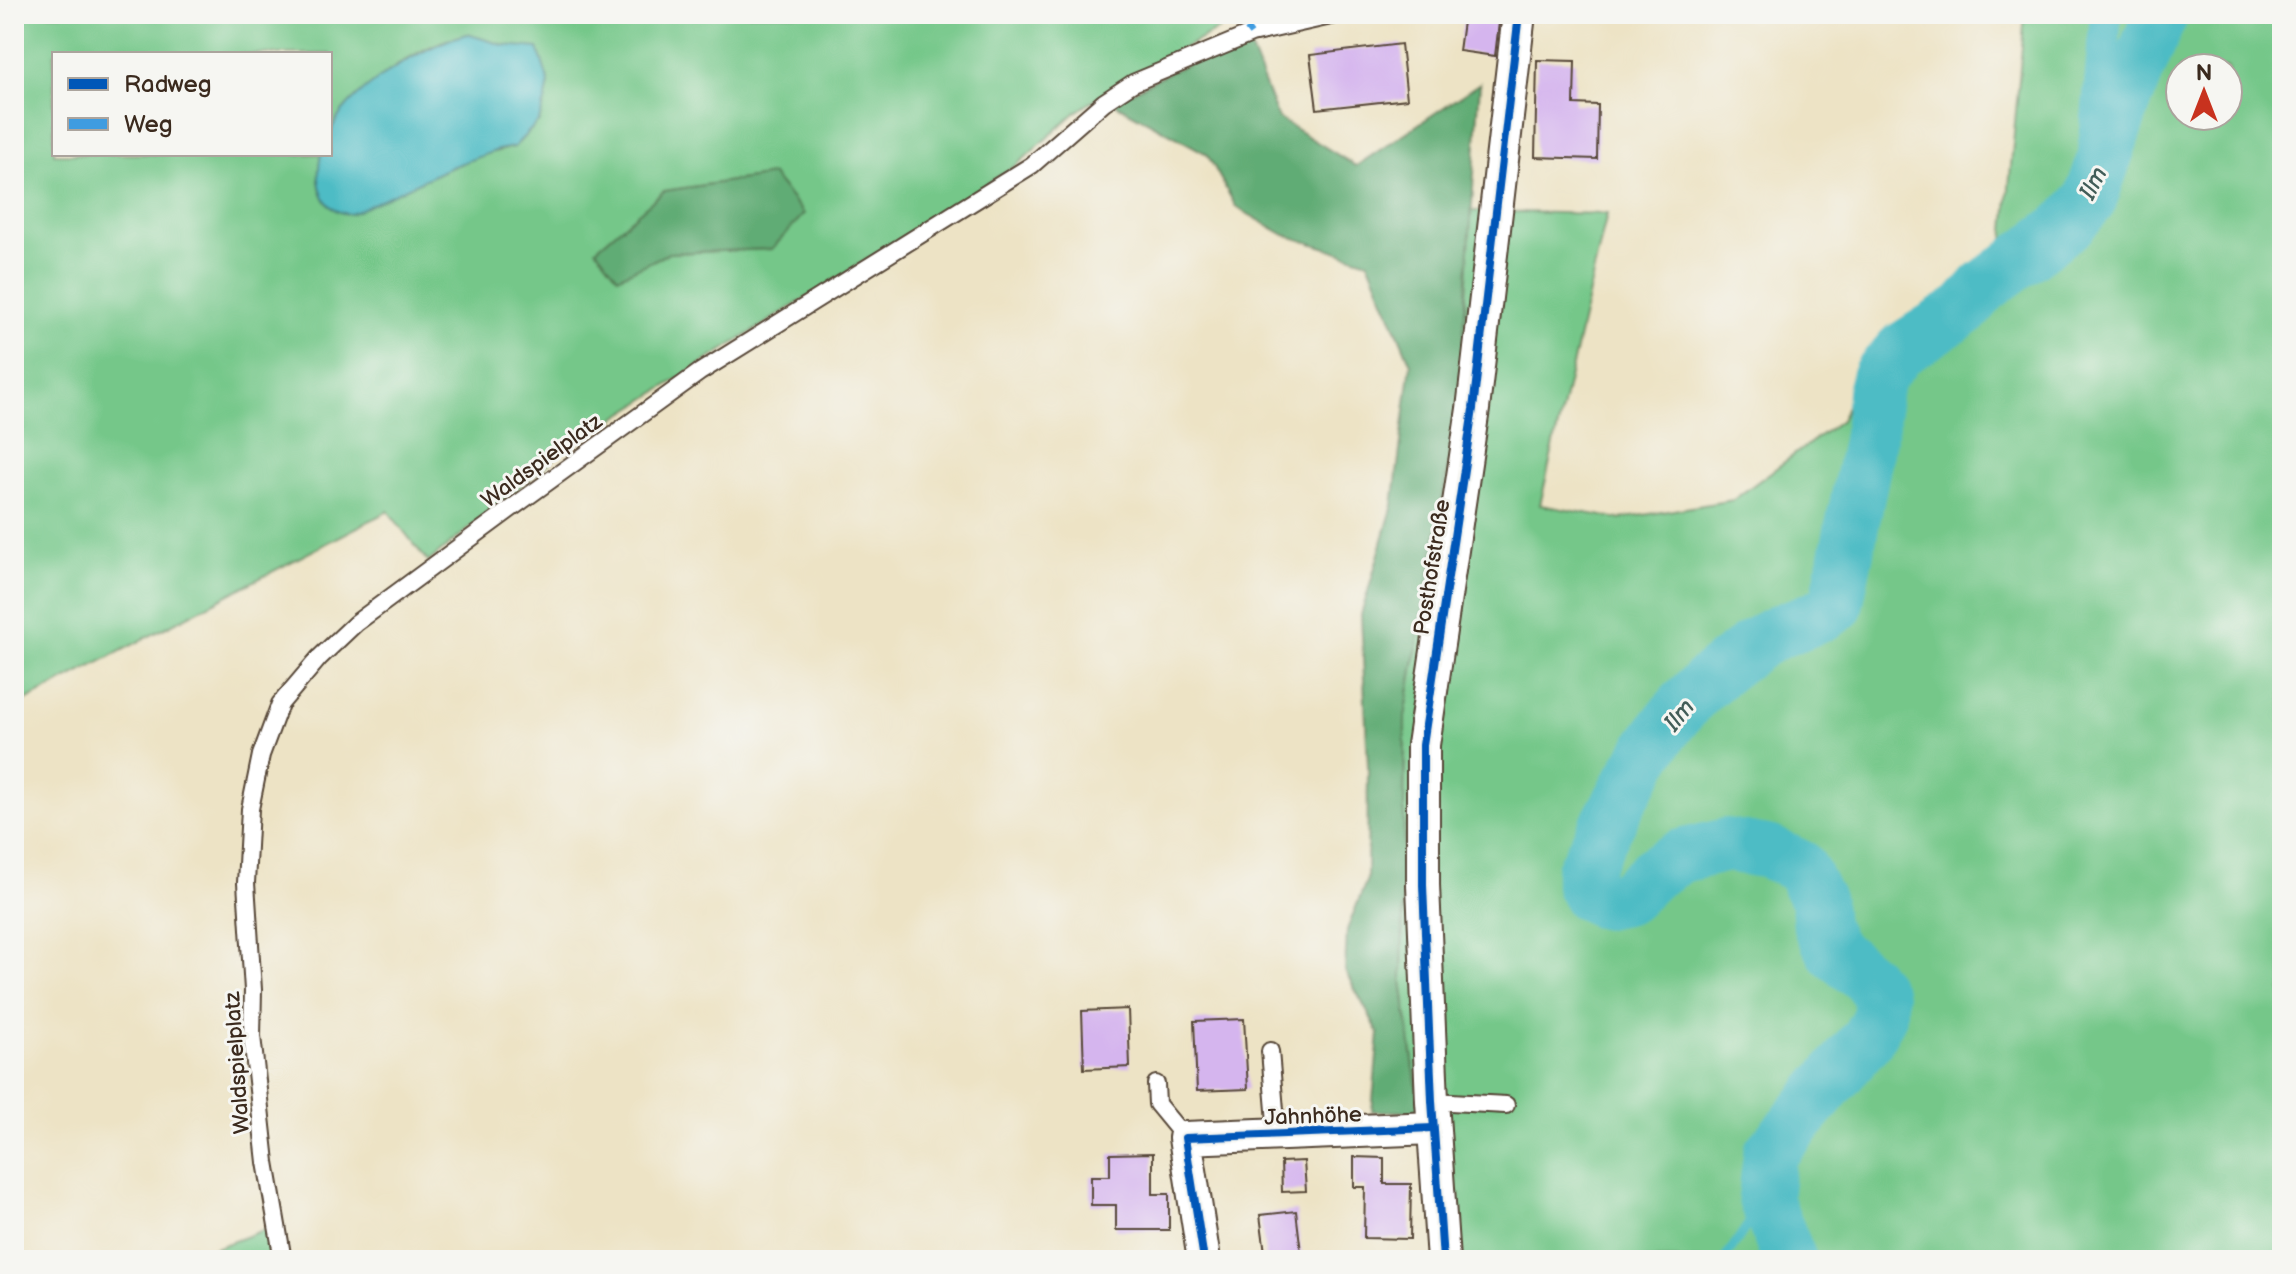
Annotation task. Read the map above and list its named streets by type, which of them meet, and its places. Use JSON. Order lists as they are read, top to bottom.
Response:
{
  "streets": {
    "street": ["Posthofstraße", "Jahnhöhe"],
    "lane": ["Waldspielplatz"]
  },
  "crossings": [
    ["Posthofstraße", "Jahnhöhe"]
  ],
  "water": ["Ilm"],
  "legend": ["Radweg", "Weg"],
  "north": "top"
}
